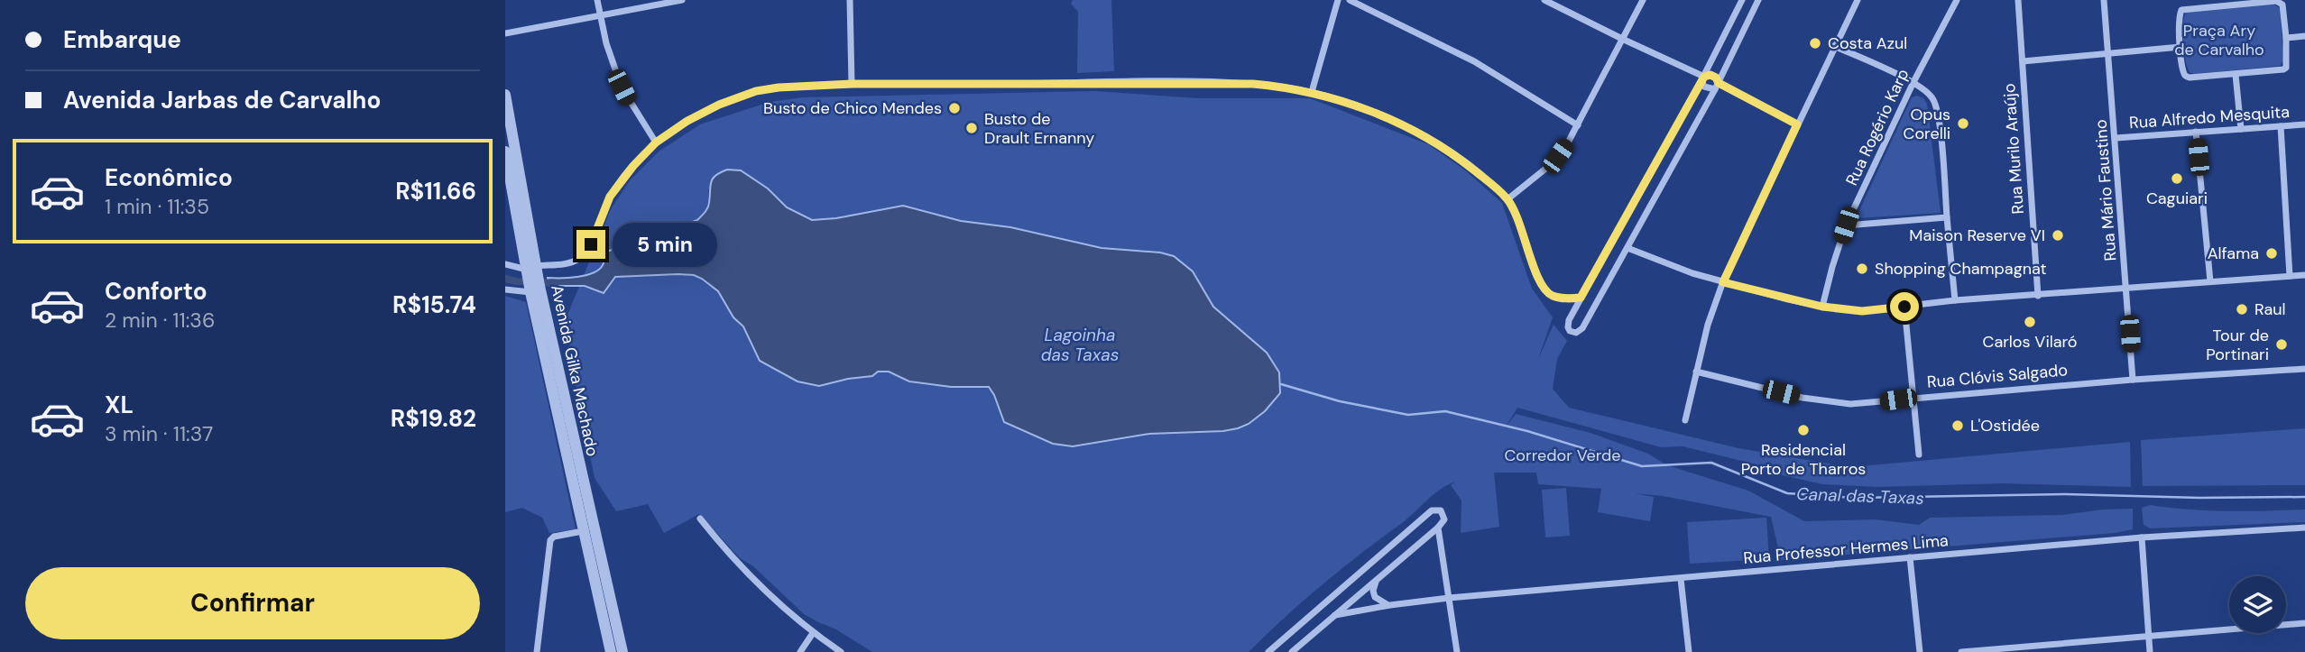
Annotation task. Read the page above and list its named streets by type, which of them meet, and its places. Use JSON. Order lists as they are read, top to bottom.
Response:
{
  "streets": {
    "street": [
      "Rua Alfredo Mesquita",
      "Rua Rogério Karp",
      "Rua Murilo Araújo",
      "Rua Mário Faustino",
      "Avenida Gilka Machado",
      "Rua Clóvis Salgado",
      "Rua Professor Hermes Lima"
    ]
  },
  "crossings": [
    ["Rua Alfredo Mesquita", "Rua Mário Faustino"],
    ["Rua Mário Faustino", "Rua Clóvis Salgado"]
  ],
  "water": ["Lagoinha das Taxas", "Canal das Taxas"],
  "parks": ["Praça Ary de Carvalho", "Corredor Verde"],
  "places": [
    "Costa Azul",
    "Busto de Chico Mendes",
    "Opus Corelli",
    "Busto de Drault Ernanny",
    "Caguiari",
    "Maison Reserve VI",
    "Alfama",
    "Shopping Champagnat",
    "Raul",
    "Carlos Vilaró",
    "Tour de Portinari",
    "L'Ostidée",
    "Residencial Porto de Tharros"
  ],
  "page": {
    "banner": ["Embarque", "Avenida Jarbas de Carvalho"],
    "list": [
      {
        "name": "Econômico",
        "note": "1 min · 11:35",
        "value": "R$11.66"
      },
      {
        "name": "Conforto",
        "note": "2 min · 11:36",
        "value": "R$15.74"
      },
      {
        "name": "XL",
        "note": "3 min · 11:37",
        "value": "R$19.82"
      }
    ],
    "bubble": "5 min",
    "buttons": "Confirmar"
  }
}
